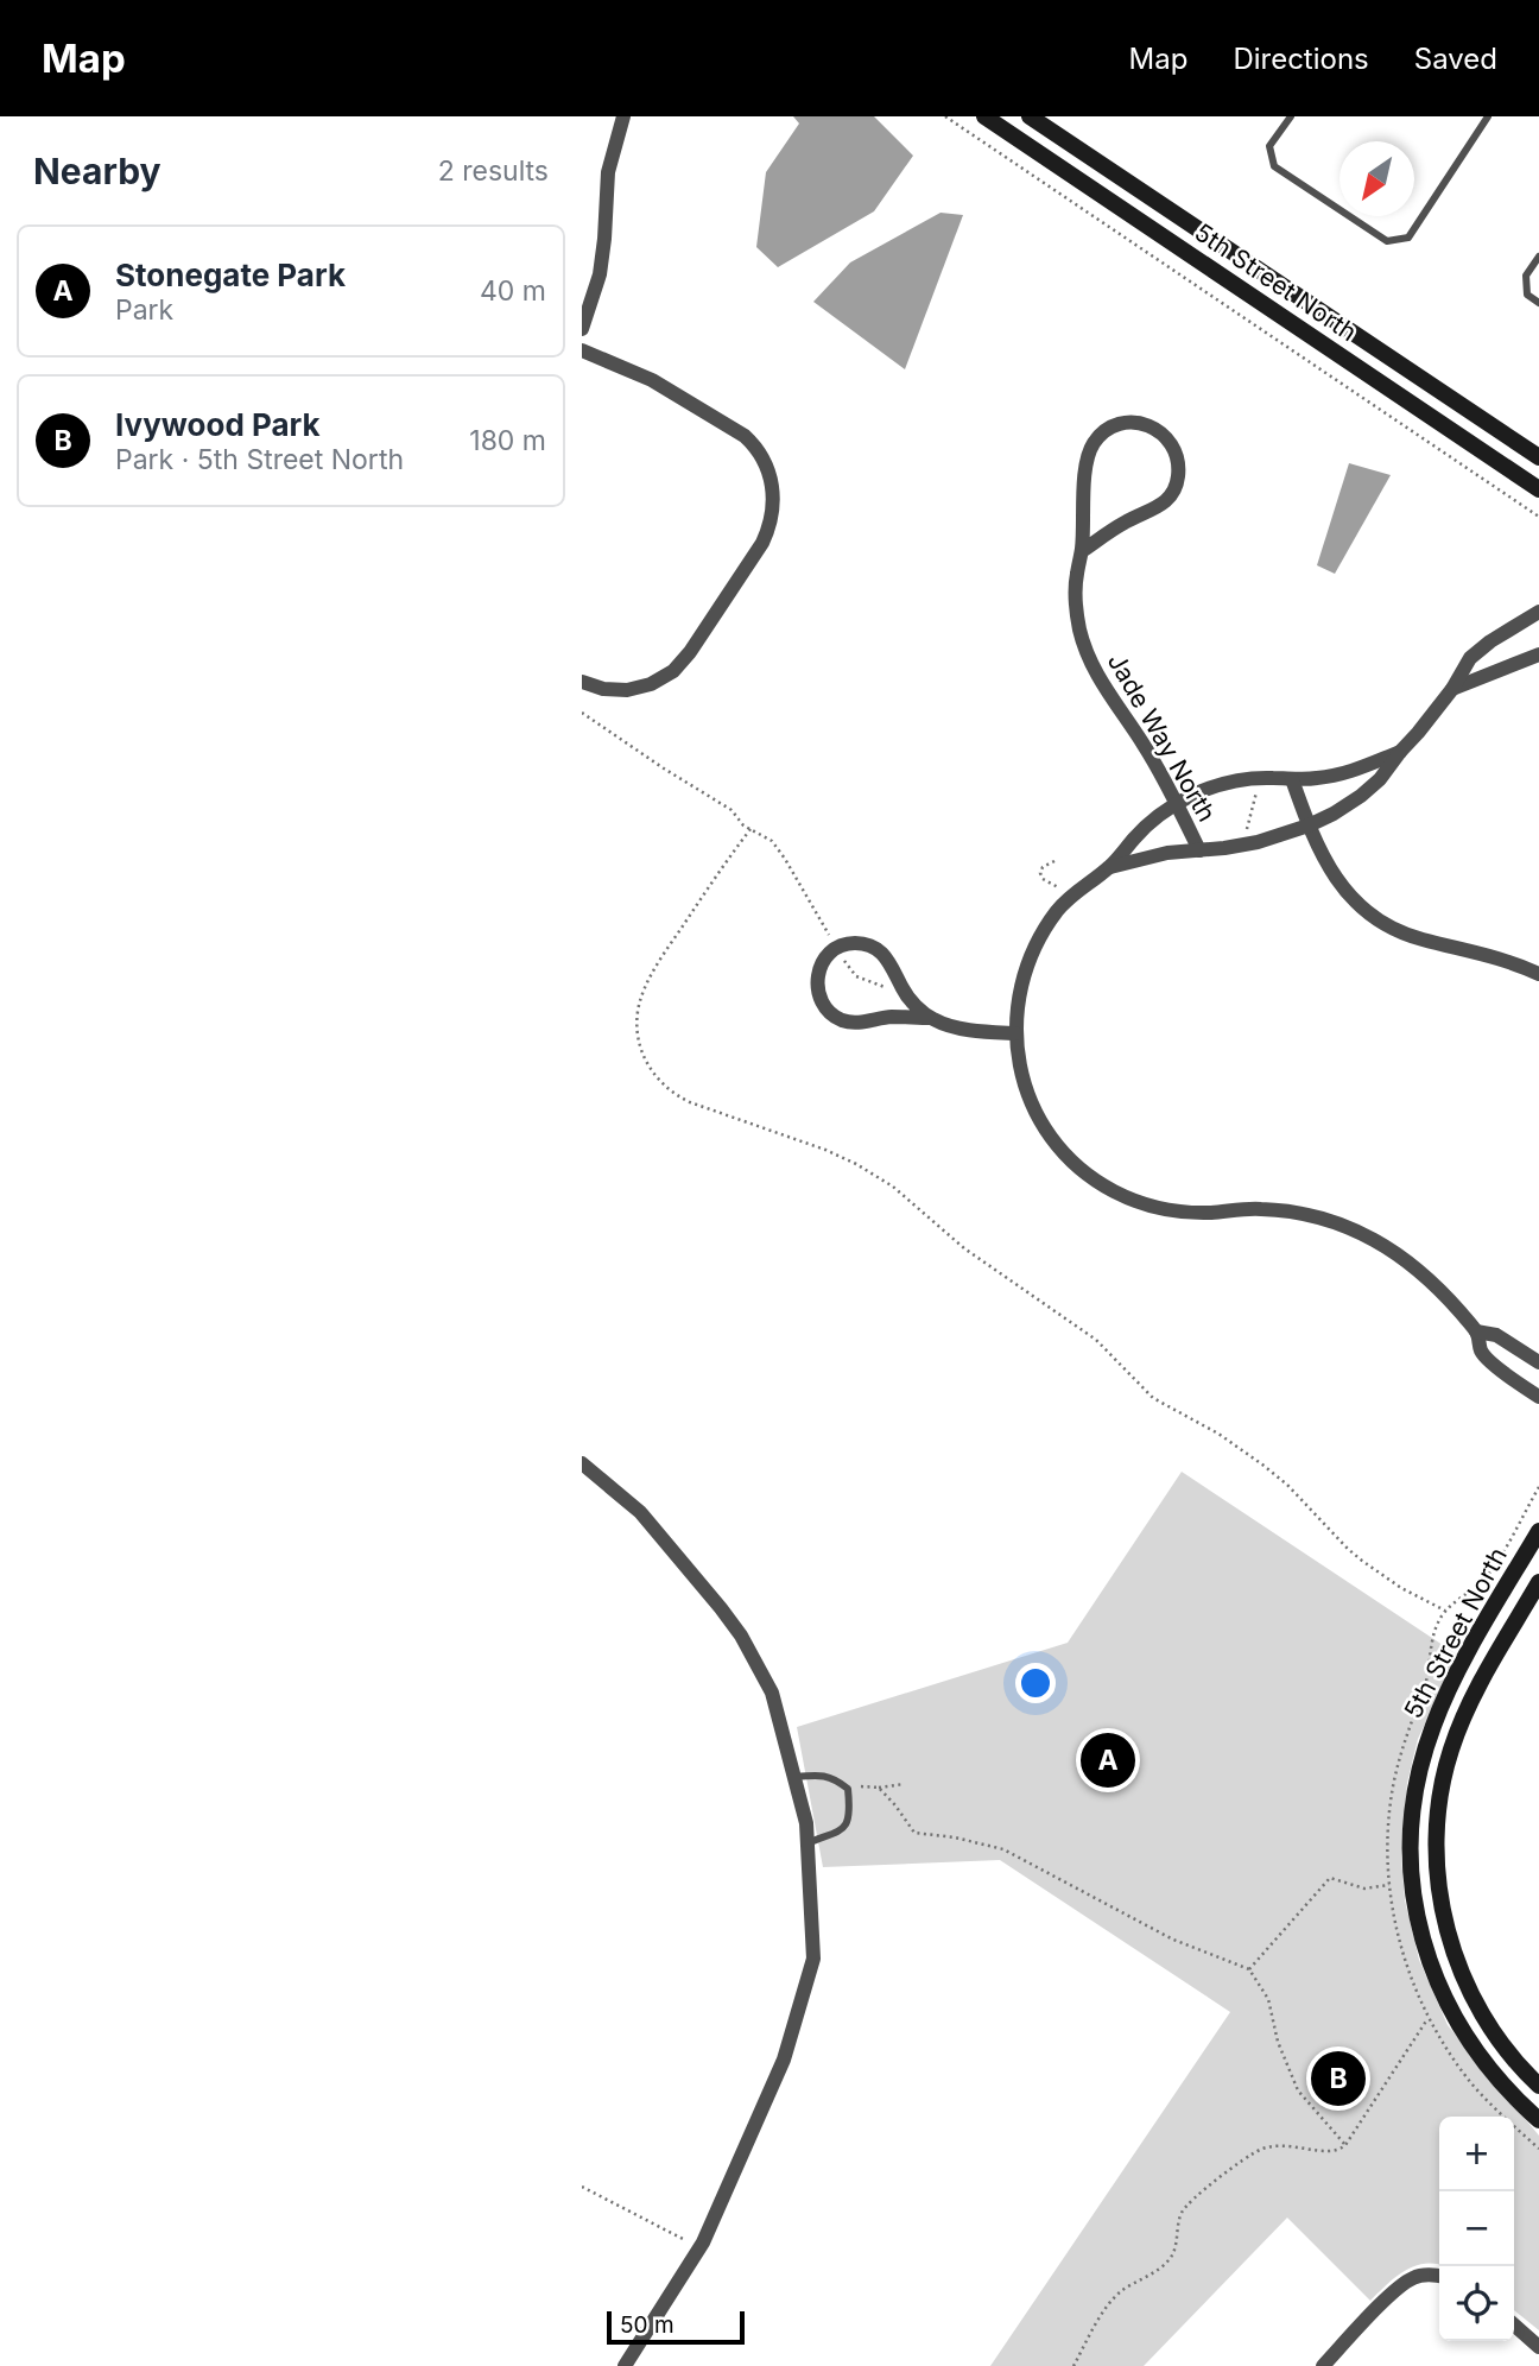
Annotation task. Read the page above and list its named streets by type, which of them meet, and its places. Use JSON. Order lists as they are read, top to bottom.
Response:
{
  "streets": {
    "street": ["5th Street North", "Jade Way North"]
  },
  "scale_bar": "50 m",
  "north": "bottom left",
  "page": {
    "header": "Map",
    "nav": ["Map", "Directions", "Saved"],
    "heading": ["Nearby", "2 results"],
    "list": [
      {
        "mark": "A",
        "name": "Stonegate Park",
        "note": "Park",
        "value": "40 m"
      },
      {
        "mark": "B",
        "name": "Ivywood Park",
        "note": "Park · 5th Street North",
        "value": "180 m"
      }
    ],
    "pins": ["A", "B"],
    "map_buttons": ["+", "−"],
    "scale": "50 m"
  }
}
